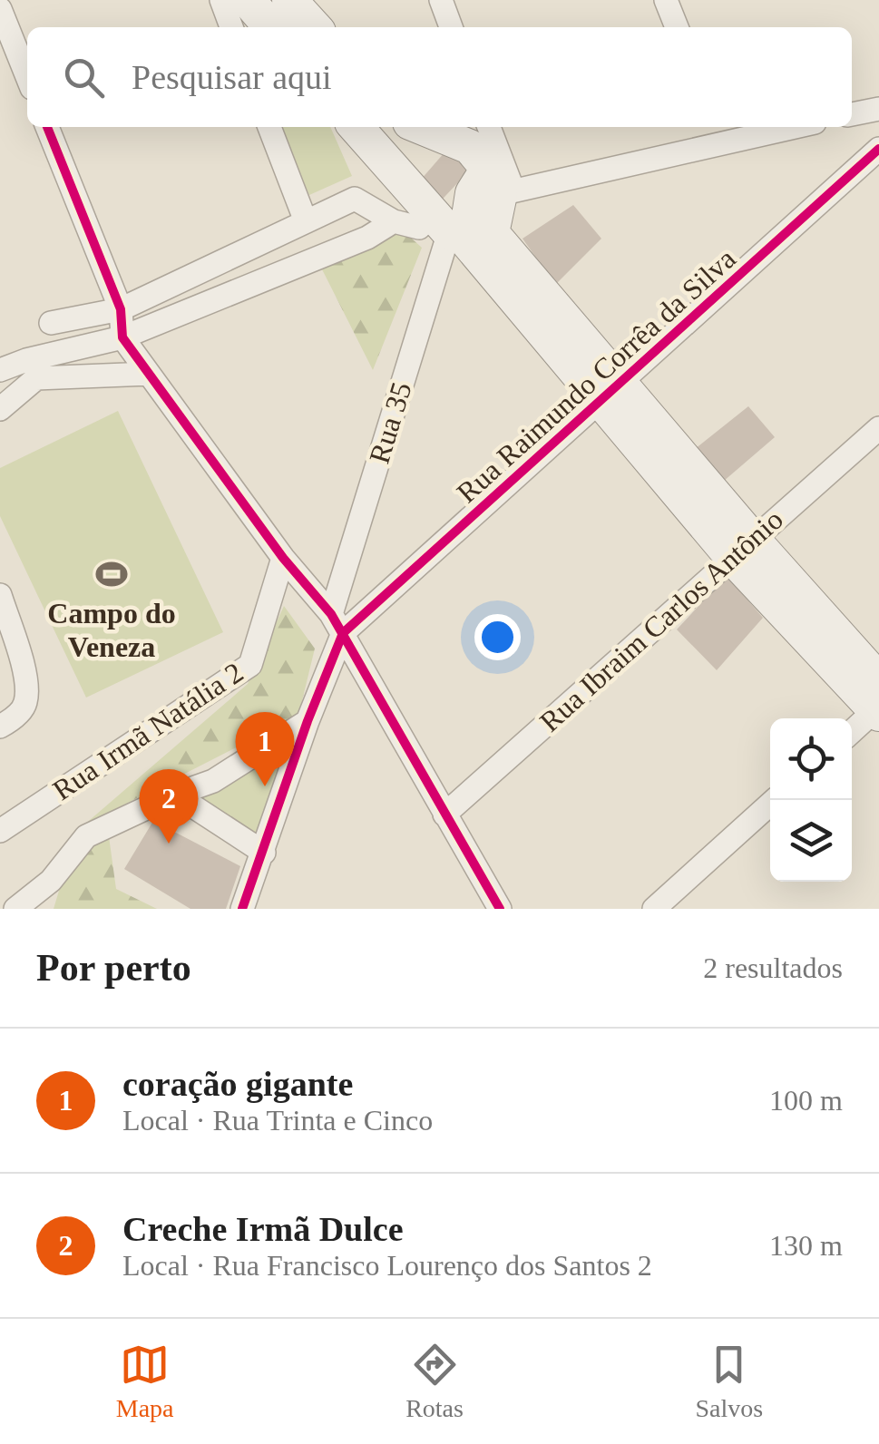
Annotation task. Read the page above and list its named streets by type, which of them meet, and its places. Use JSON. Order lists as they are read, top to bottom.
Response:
{
  "streets": {
    "street": [
      "Rua Raimundo Corrêa da Silva",
      "Rua 35",
      "Rua Ibraim Carlos Antônio",
      "Rua Irmã Natália 2"
    ]
  },
  "crossings": [
    ["Rua Raimundo Corrêa da Silva", "Rua 35"]
  ],
  "places": {
    "sports": ["Campo do Veneza"]
  },
  "page": {
    "search": "Pesquisar aqui",
    "pins": ["1", "2"],
    "heading": ["Por perto", "2 resultados"],
    "list": [
      {
        "mark": "1",
        "name": "coração gigante",
        "note": "Local · Rua Trinta e Cinco",
        "value": "100 m"
      },
      {
        "mark": "2",
        "name": "Creche Irmã Dulce",
        "note": "Local · Rua Francisco Lourenço dos Santos 2",
        "value": "130 m"
      }
    ],
    "nav": ["Mapa", "Rotas", "Salvos"]
  }
}
